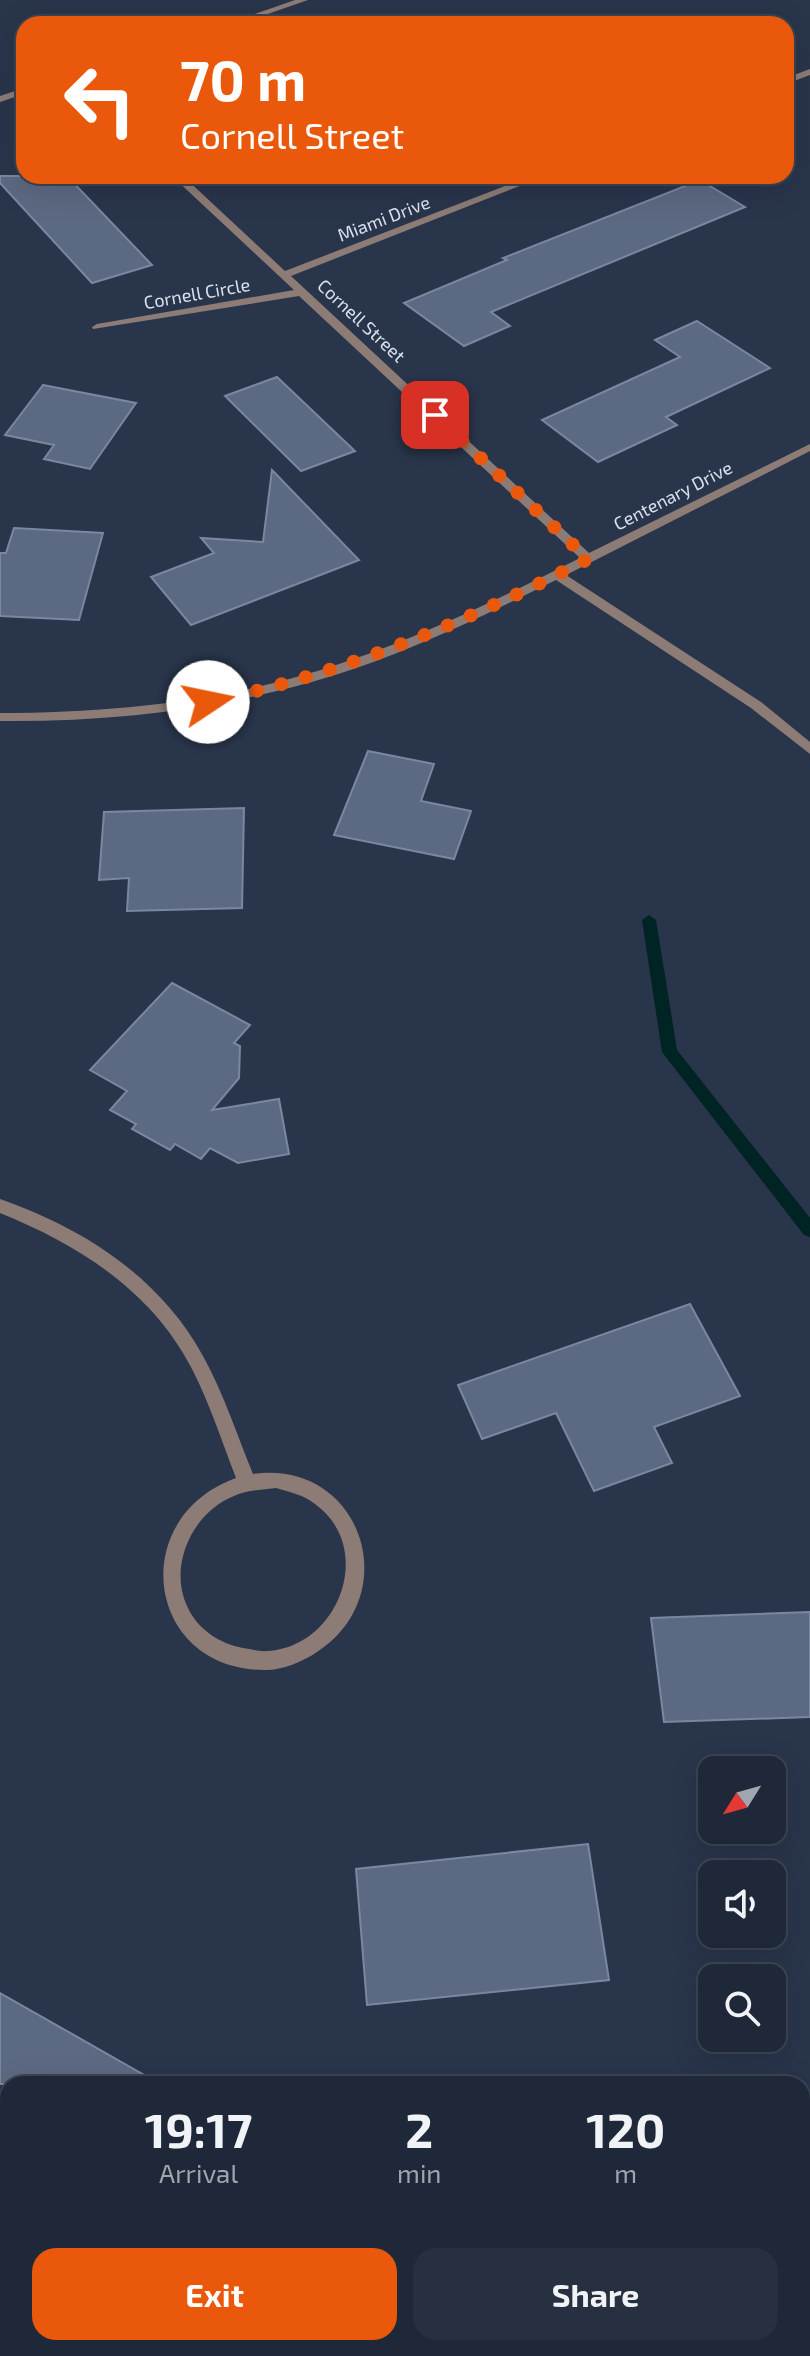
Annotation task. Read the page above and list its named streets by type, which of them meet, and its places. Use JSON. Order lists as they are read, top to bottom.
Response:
{
  "streets": {
    "street": [
      "Miami Drive",
      "Cornell Circle",
      "Cornell Street",
      "Centenary Drive"
    ]
  },
  "crossings": [
    ["Miami Drive", "Cornell Street"],
    ["Cornell Circle", "Cornell Street"],
    ["Cornell Street", "Centenary Drive"]
  ],
  "north": "bottom left",
  "page": {
    "turn": ["70 m", "Cornell Street"],
    "eta": [
      "19:17",
      "Arrival",
      "2",
      "min",
      "120",
      "m"
    ],
    "buttons": ["Exit", "Share"]
  }
}
